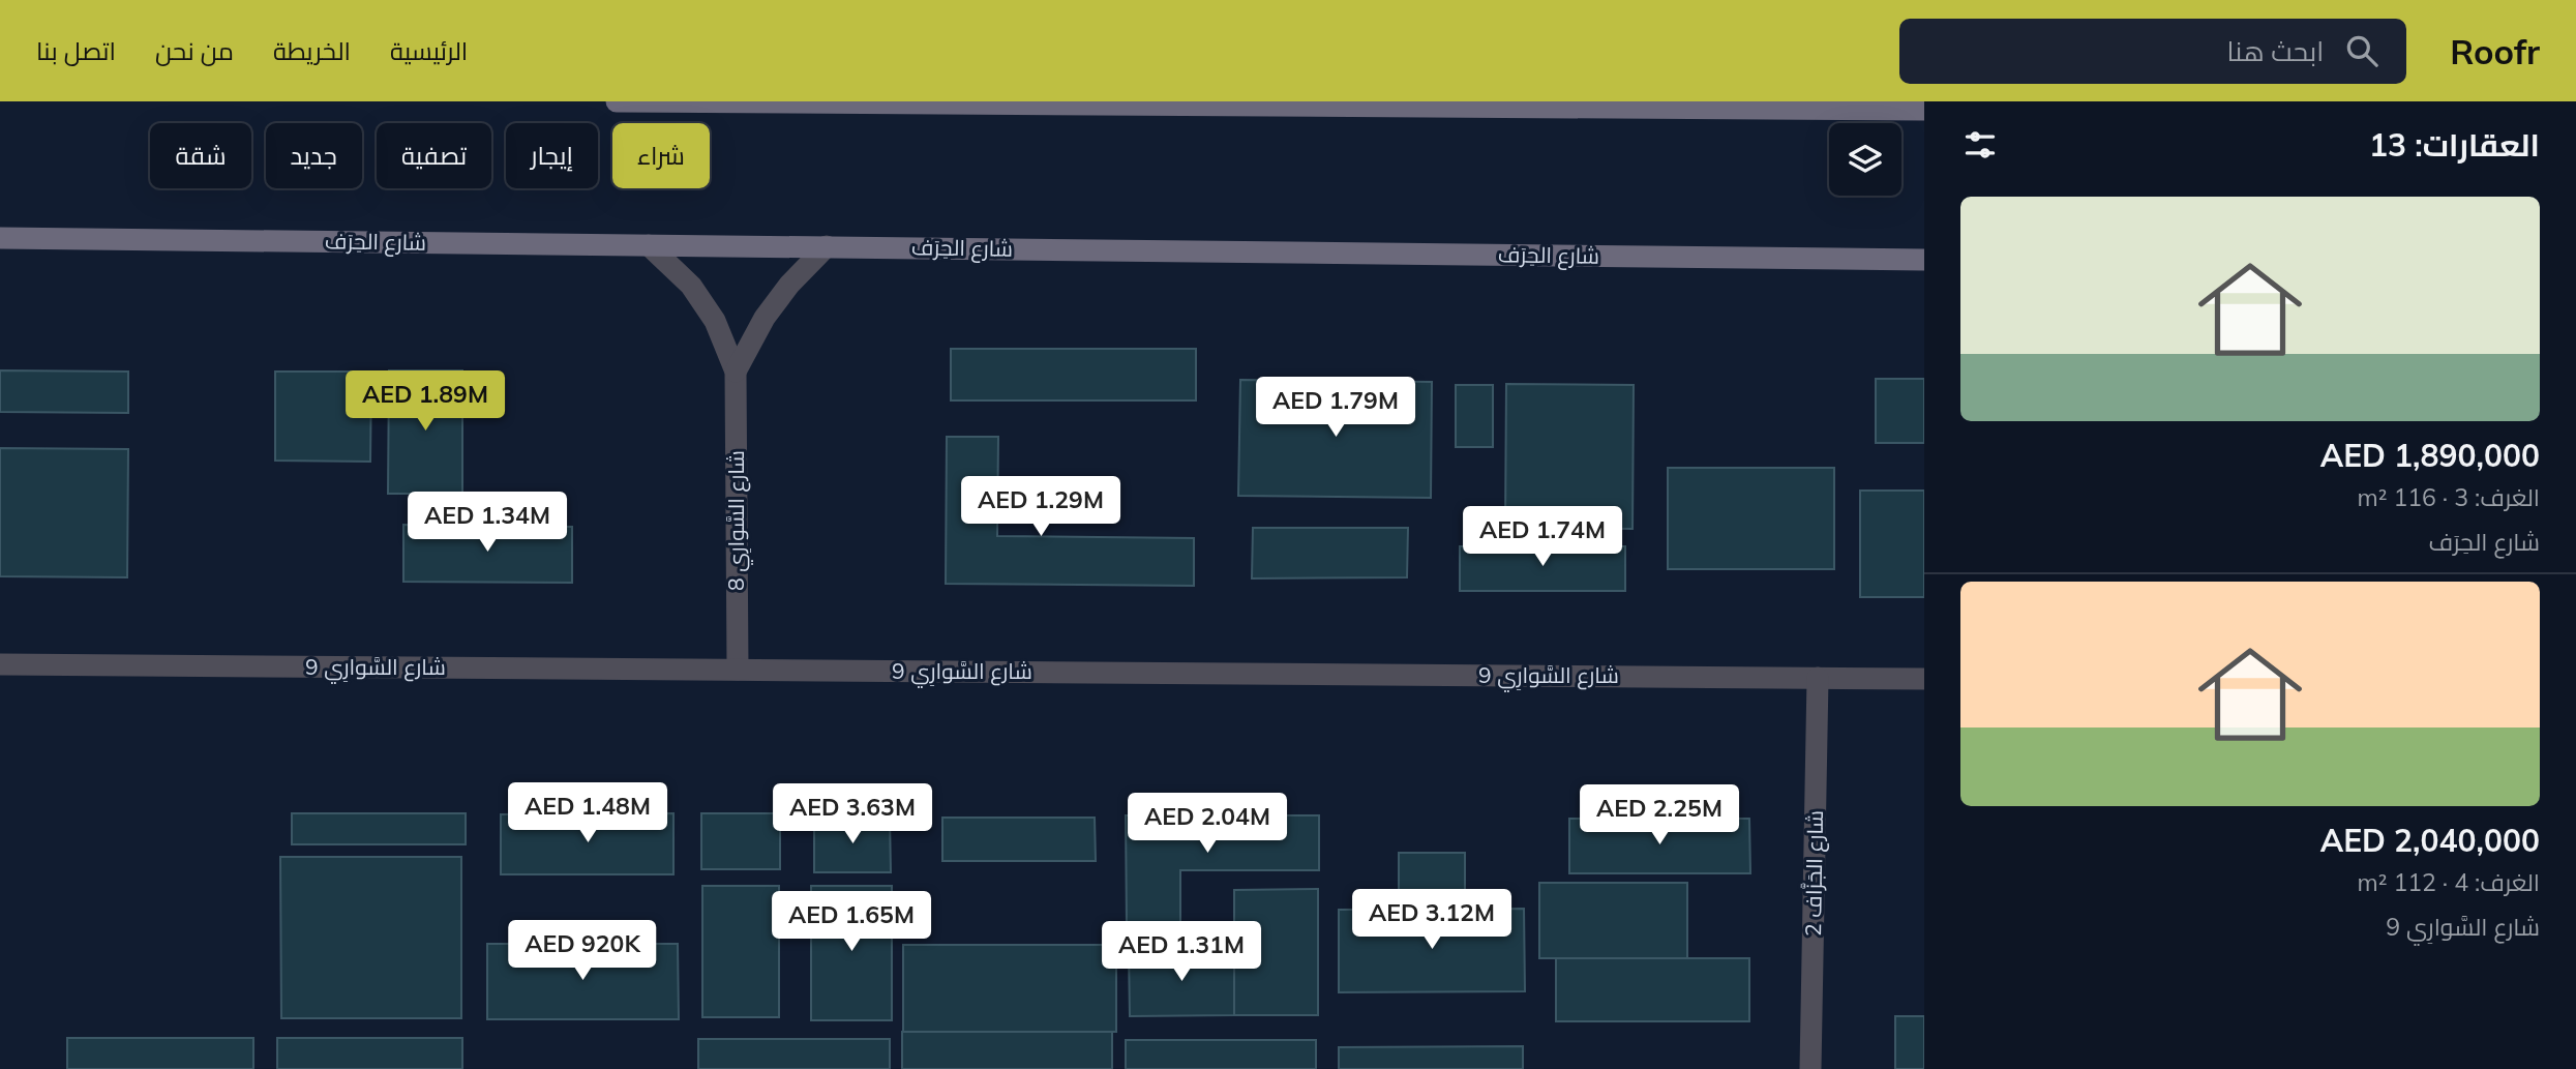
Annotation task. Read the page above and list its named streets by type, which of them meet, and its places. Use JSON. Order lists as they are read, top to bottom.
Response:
{
  "streets": {
    "street": [
      "شارع الحِرَف",
      "شارع السَّوارِي 8",
      "شارع السَّوارِي 9",
      "شارع الجَزَّاف 2"
    ]
  },
  "crossings": [
    ["شارع الحِرَف", "شارع السَّوارِي 8"],
    ["شارع السَّوارِي 8", "شارع السَّوارِي 9"],
    ["شارع السَّوارِي 9", "شارع الجَزَّاف 2"]
  ],
  "page": {
    "header": "Roofr",
    "search": "ابحث هنا",
    "nav": [
      "الرئيسية",
      "الخريطة",
      "من نحن",
      "اتصل بنا"
    ],
    "heading": "العقارات: 13",
    "chip": [
      "شراء",
      "إيجار",
      "تصفية",
      "جديد",
      "شقة"
    ],
    "list": [
      {
        "name": "AED 1,890,000",
        "note": "الغرف: 3 · 116 m² · شارع الحِرَف"
      },
      {
        "name": "AED 2,040,000",
        "note": "الغرف: 4 · 112 m² · شارع السَّوارِي 9"
      }
    ],
    "price": [
      "AED 1.89M",
      "AED 1.79M",
      "AED 1.29M",
      "AED 1.34M",
      "AED 1.74M",
      "AED 1.48M",
      "AED 3.63M",
      "AED 2.25M",
      "AED 2.04M",
      "AED 3.12M",
      "AED 1.65M",
      "AED 920K",
      "AED 1.31M"
    ]
  }
}
